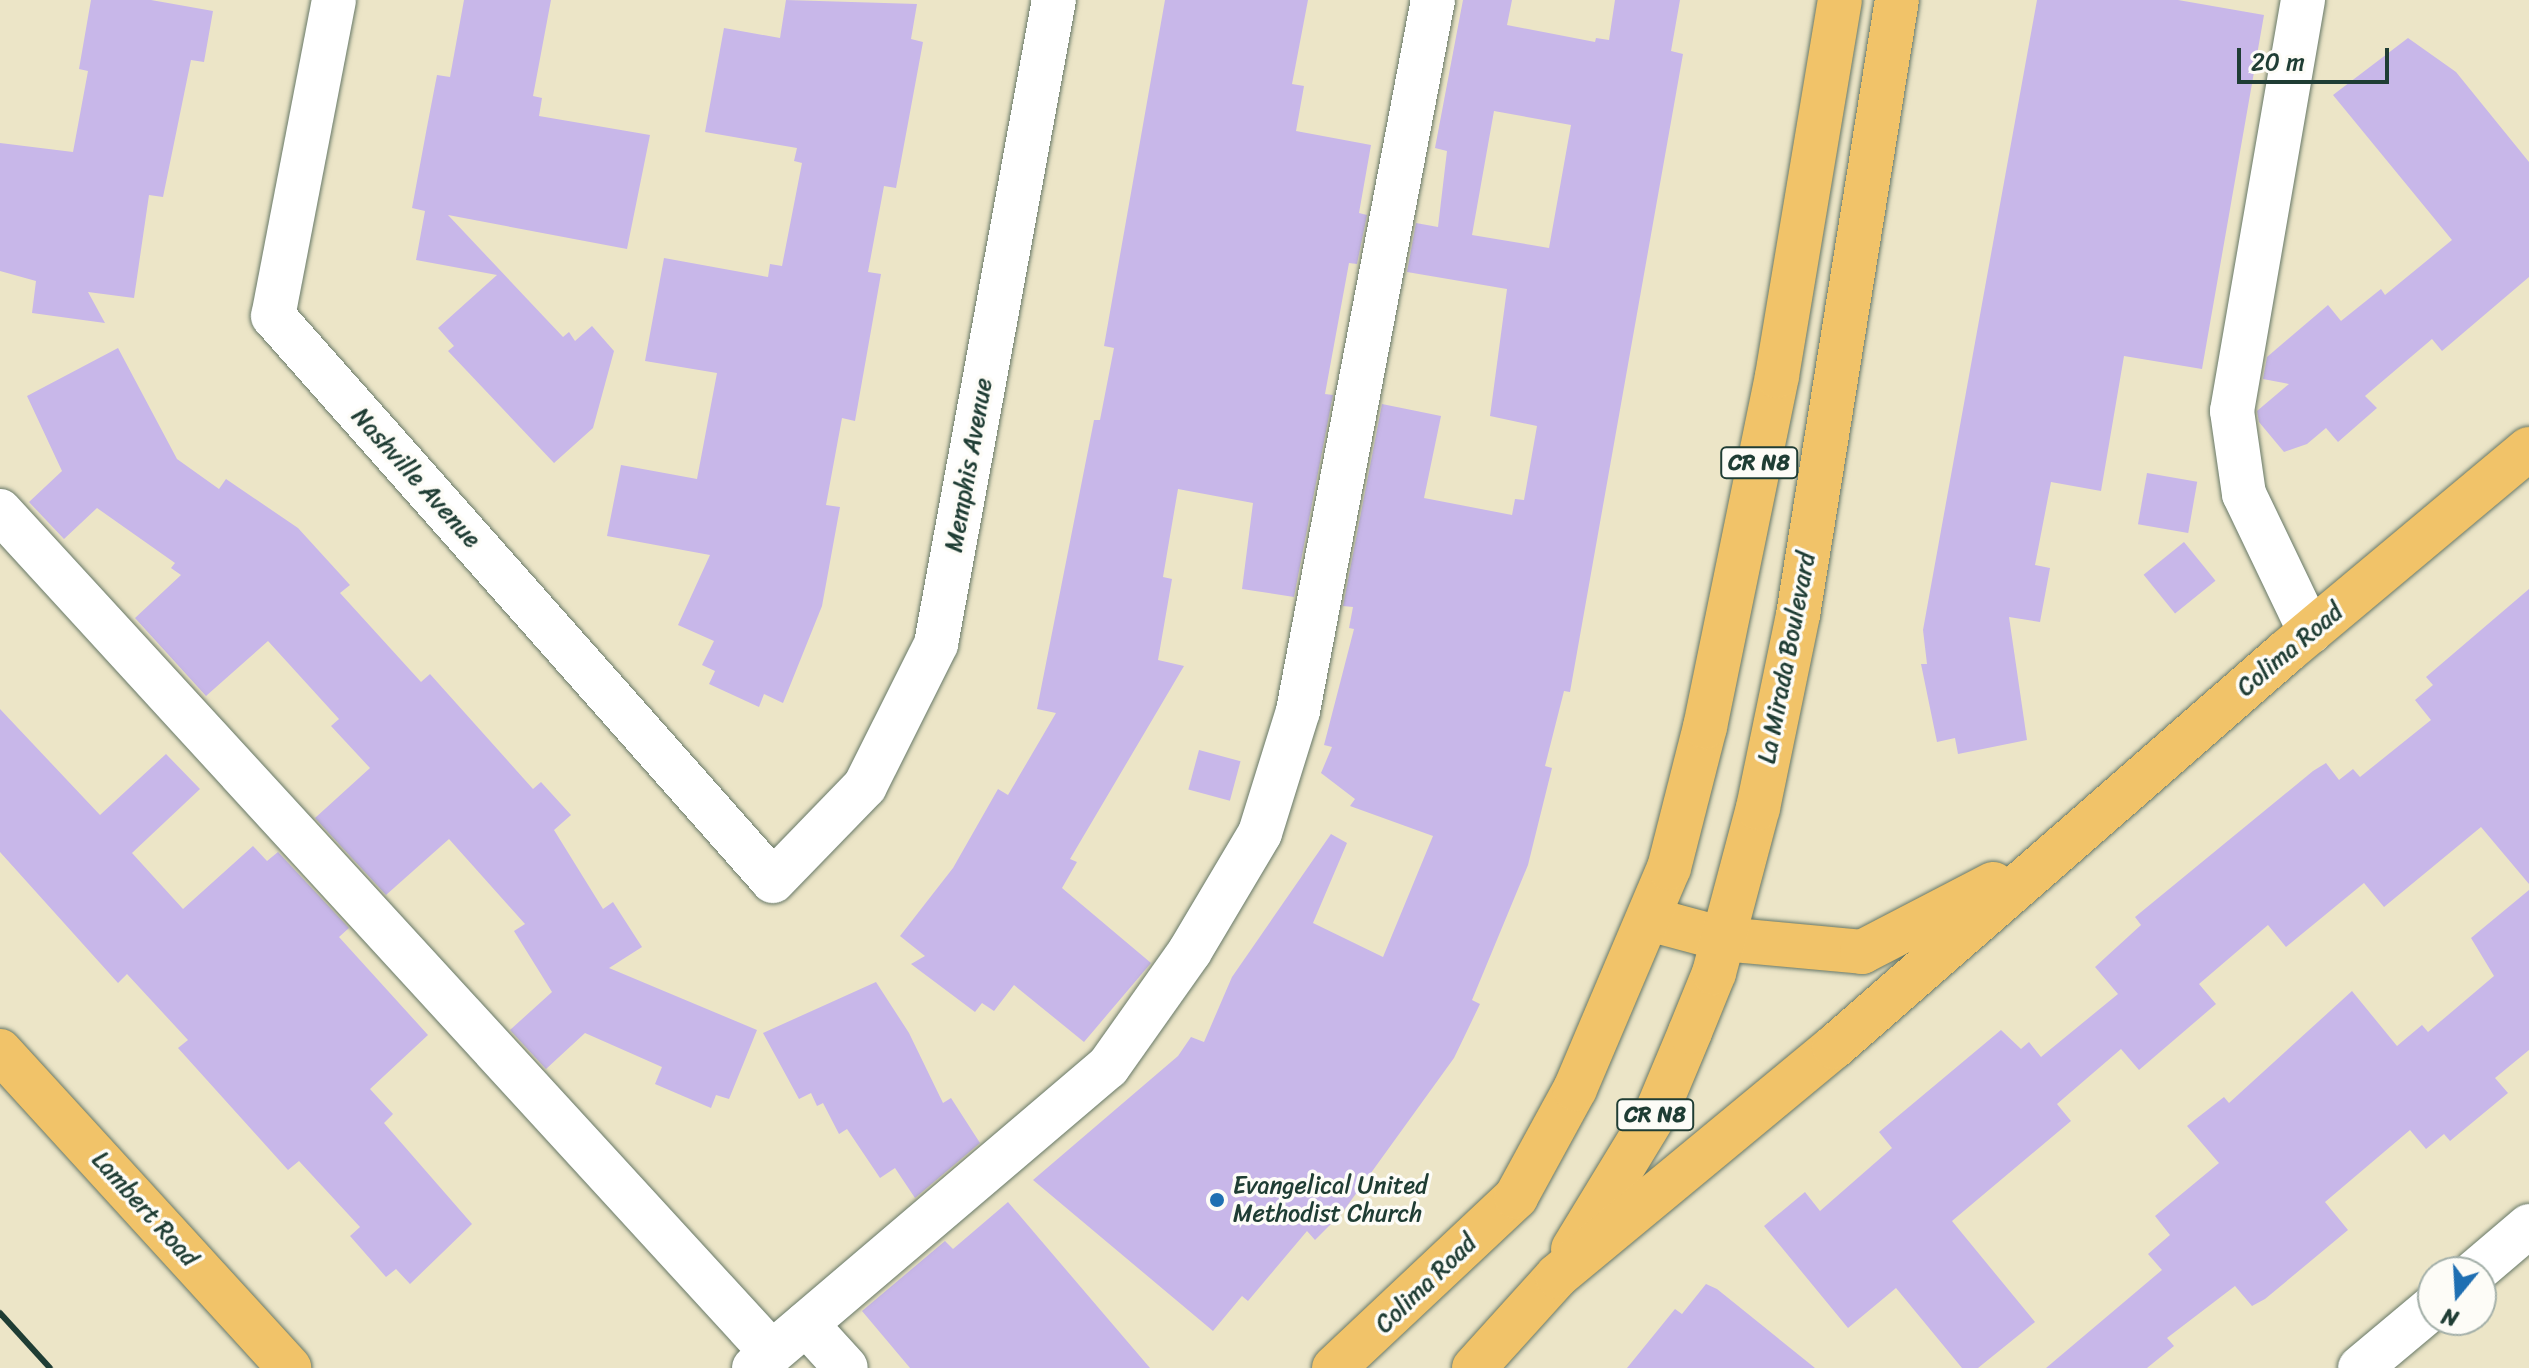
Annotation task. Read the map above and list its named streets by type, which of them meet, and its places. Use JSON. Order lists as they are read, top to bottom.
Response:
{
  "streets": {
    "main road": [
      "CR N8",
      "Colima Road",
      "La Mirada Boulevard",
      "Lambert Road"
    ],
    "street": ["Memphis Avenue", "Nashville Avenue"]
  },
  "crossings": [
    ["CR N8", "Colima Road"],
    ["CR N8", "La Mirada Boulevard"],
    ["Memphis Avenue", "Nashville Avenue"]
  ],
  "places": ["Evangelical United Methodist Church"],
  "scale_bar": "20 m",
  "north": "bottom"
}
